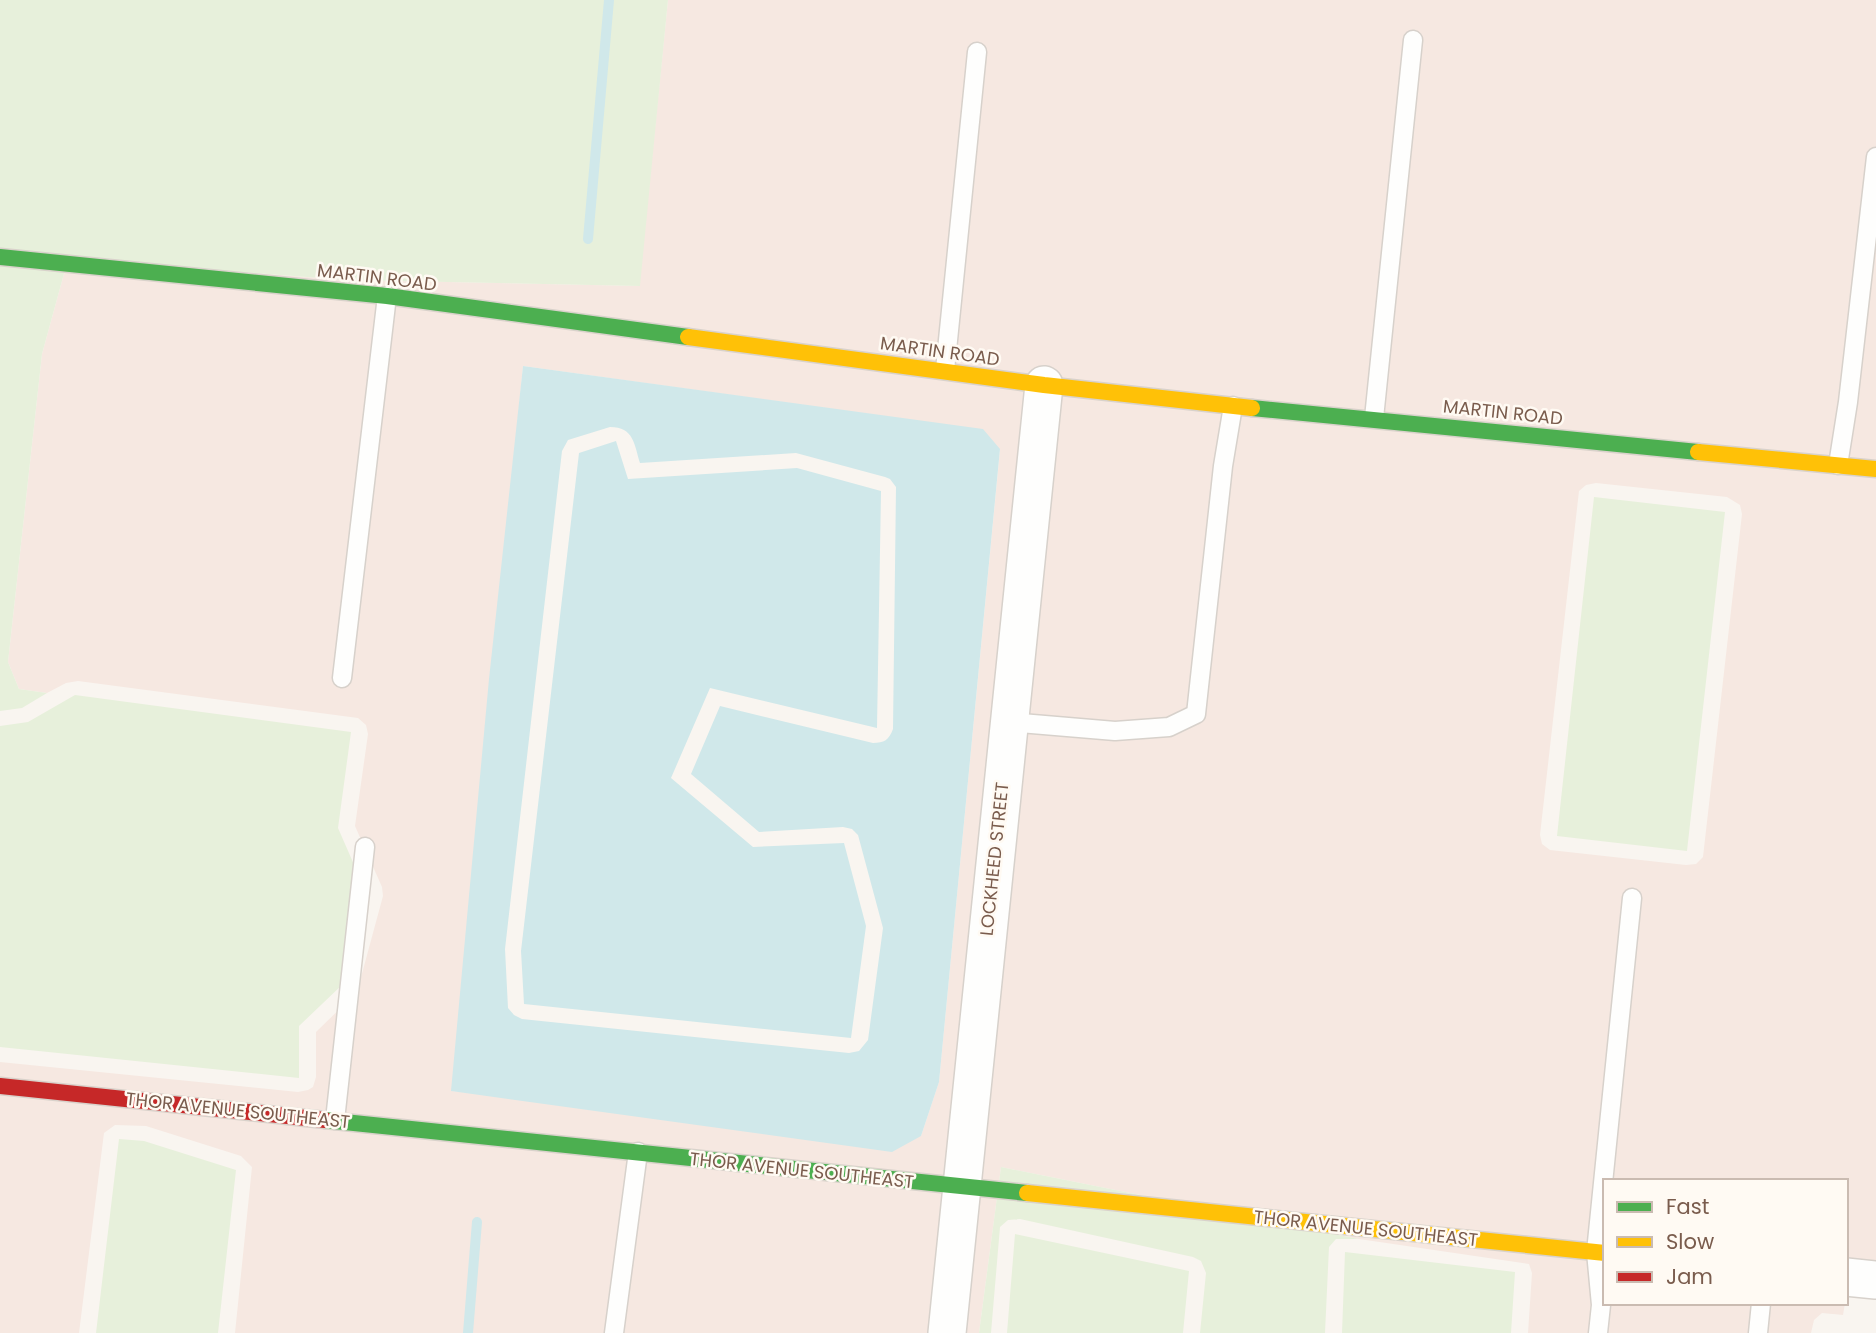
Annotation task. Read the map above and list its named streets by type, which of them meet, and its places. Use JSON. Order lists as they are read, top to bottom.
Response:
{
  "streets": {
    "street": ["MARTIN ROAD", "LOCKHEED STREET", "THOR AVENUE SOUTHEAST"]
  },
  "crossings": [
    ["MARTIN ROAD", "LOCKHEED STREET"],
    ["LOCKHEED STREET", "THOR AVENUE SOUTHEAST"]
  ],
  "legend": ["Fast", "Slow", "Jam"]
}
